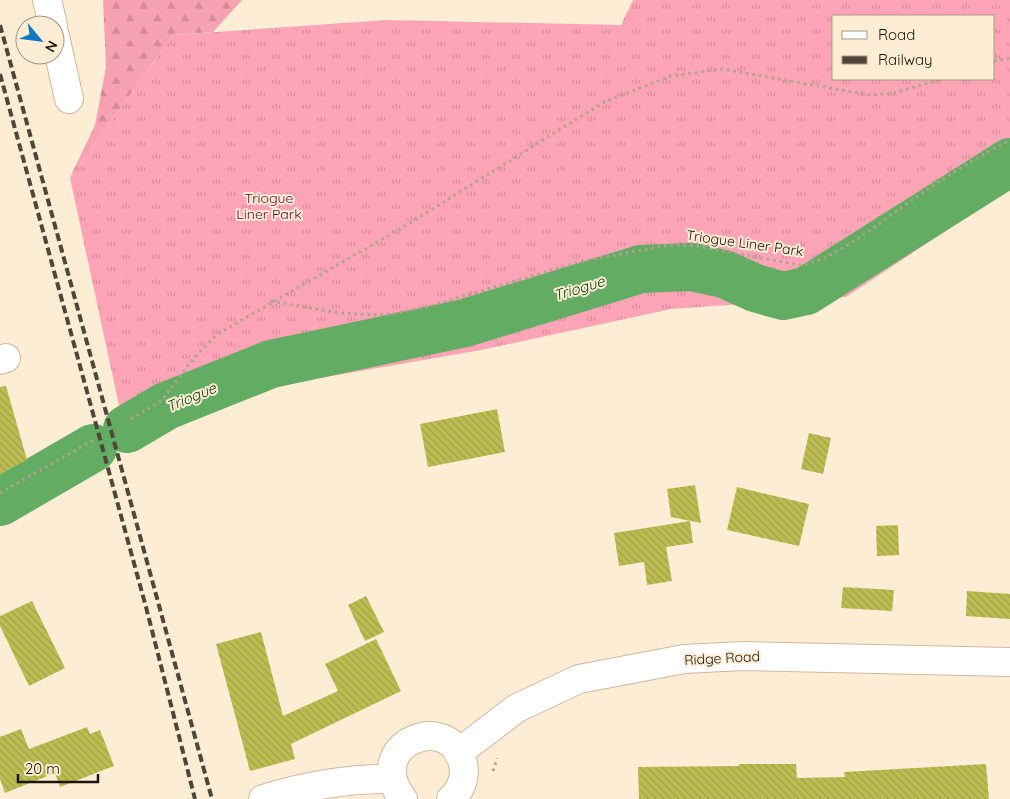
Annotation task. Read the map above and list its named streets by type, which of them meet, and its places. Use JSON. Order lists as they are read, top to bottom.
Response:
{
  "streets": {
    "street": ["Ridge Road"],
    "path": ["Triogue Liner Park"]
  },
  "water": ["Triogue"],
  "parks": ["Triogue Liner Park"],
  "legend": ["Road", "Railway"],
  "scale_bar": "20 m",
  "north": "bottom right"
}
